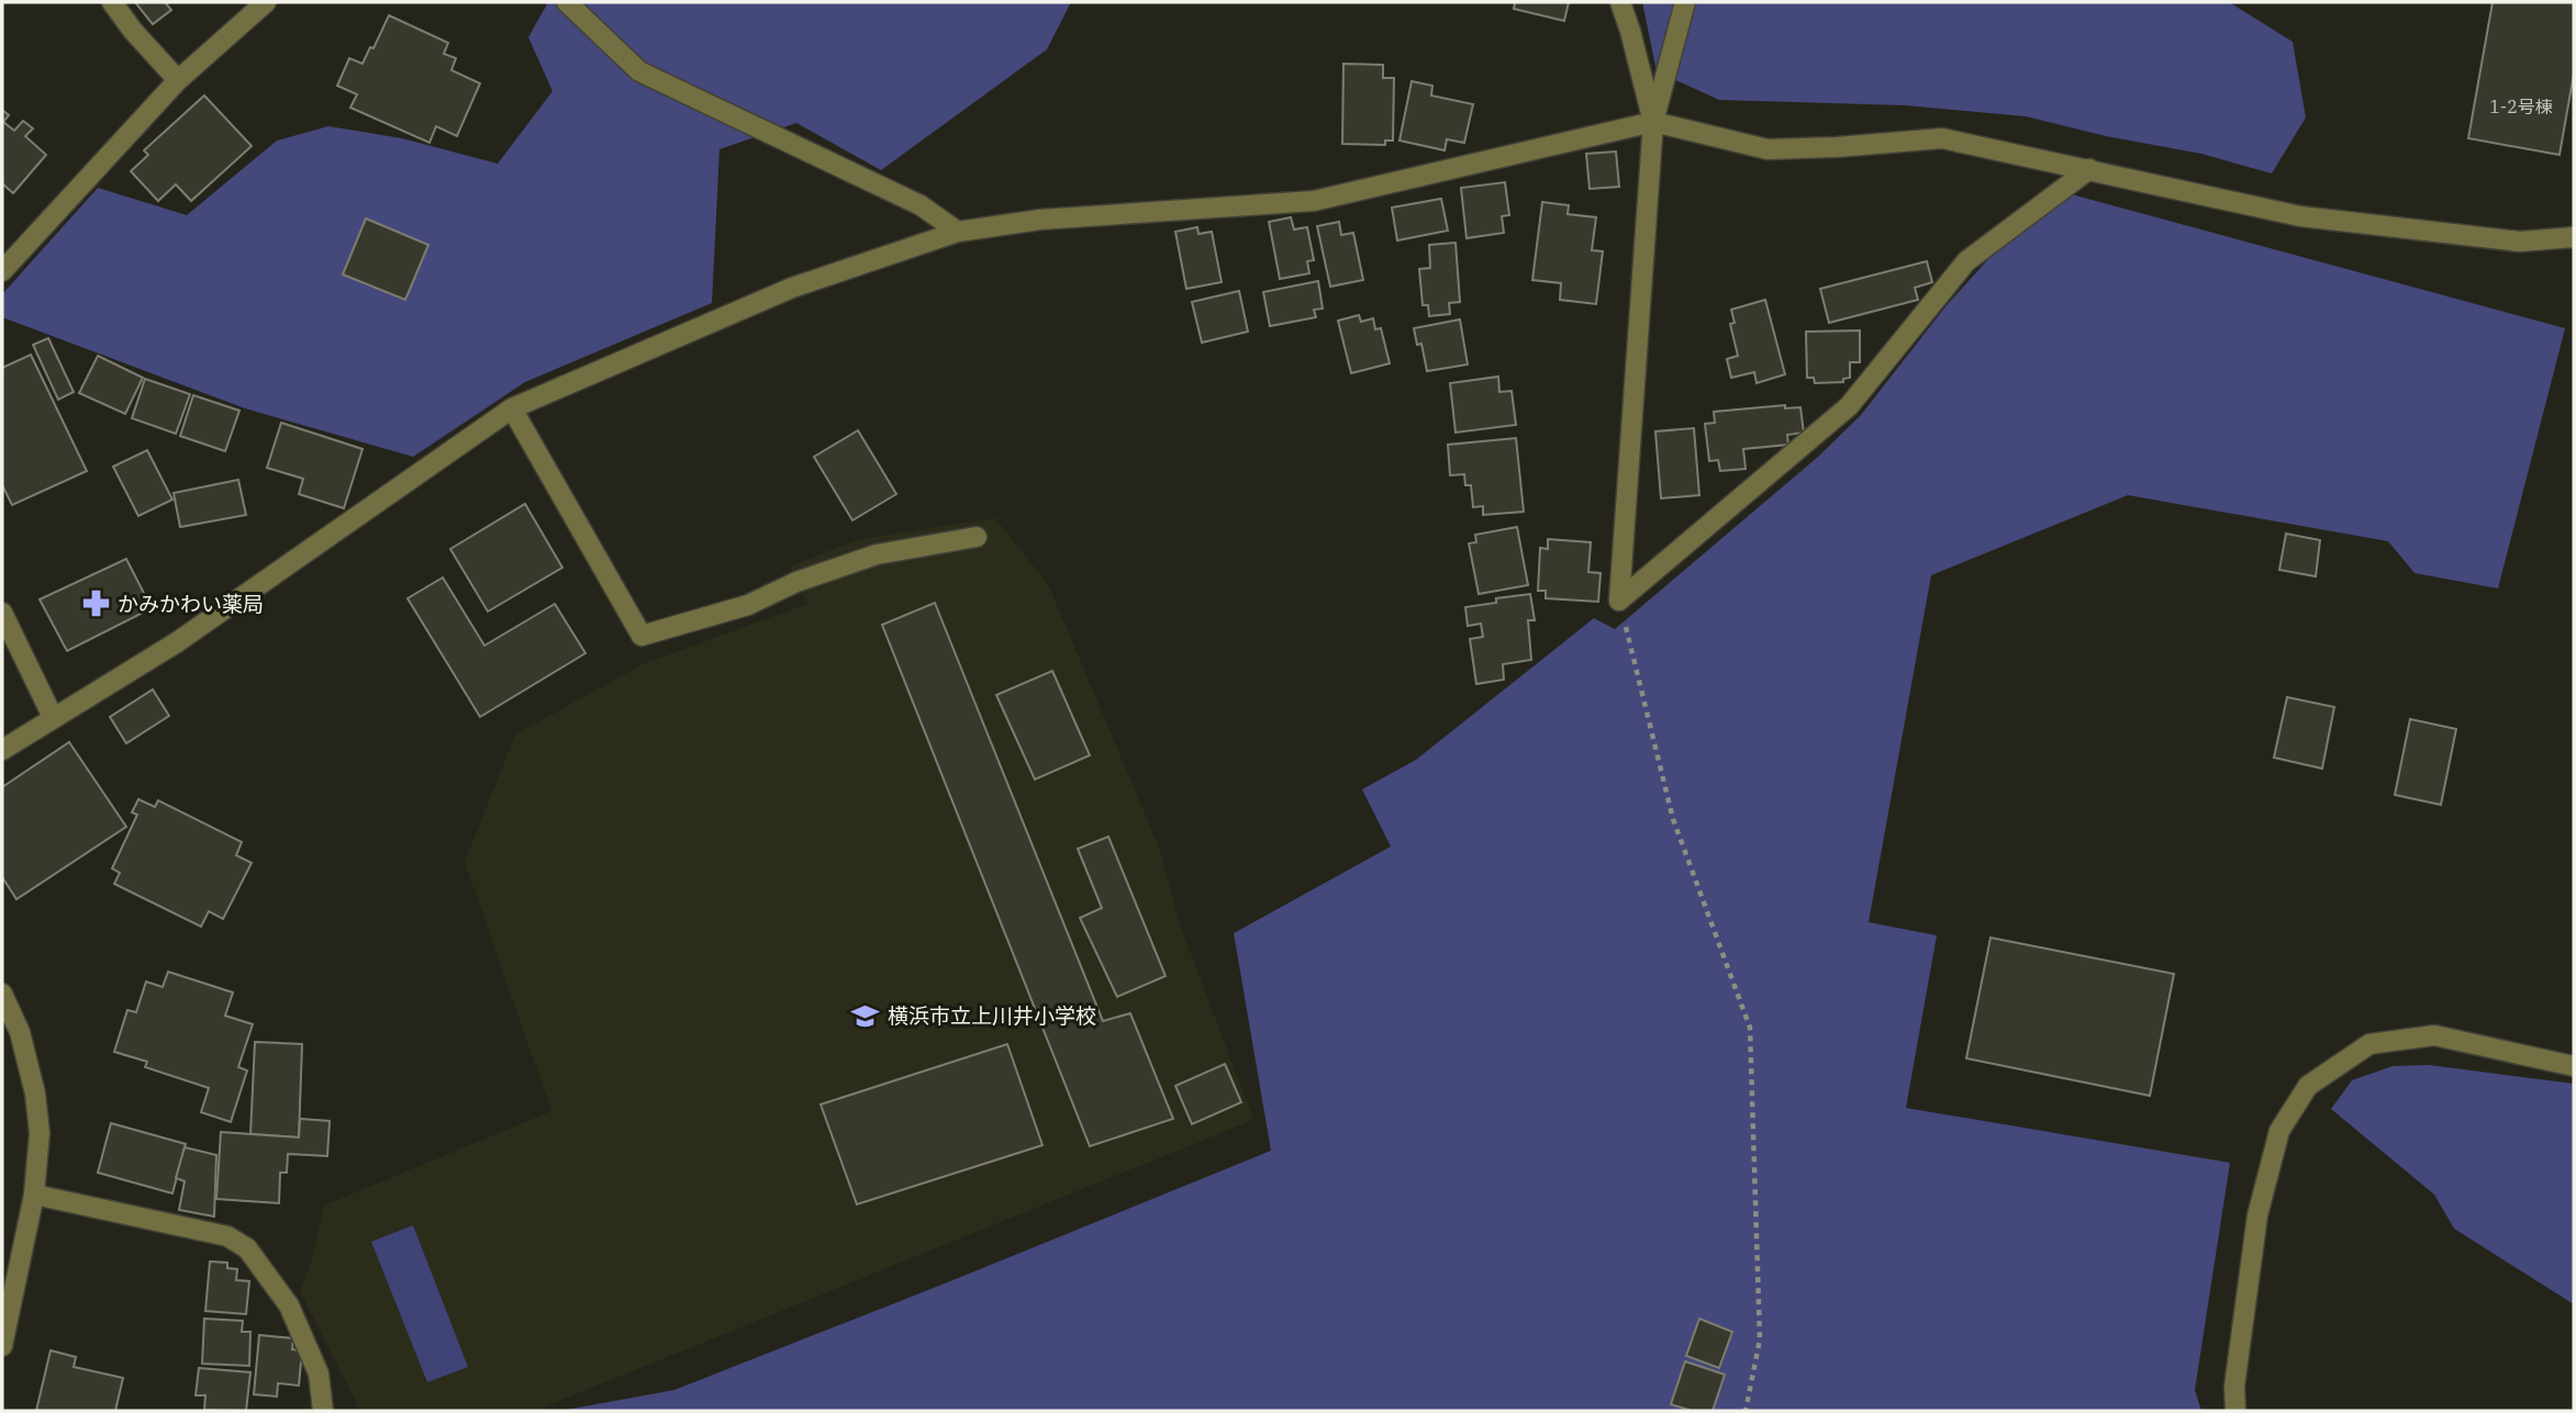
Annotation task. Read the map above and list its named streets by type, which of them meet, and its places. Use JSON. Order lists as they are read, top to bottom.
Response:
{
  "places": {
    "pharmacy": ["かみかわい薬局"],
    "school or university": ["横浜市立上川井小学校"]
  },
  "house_numbers": ["1-2号棟"]
}
